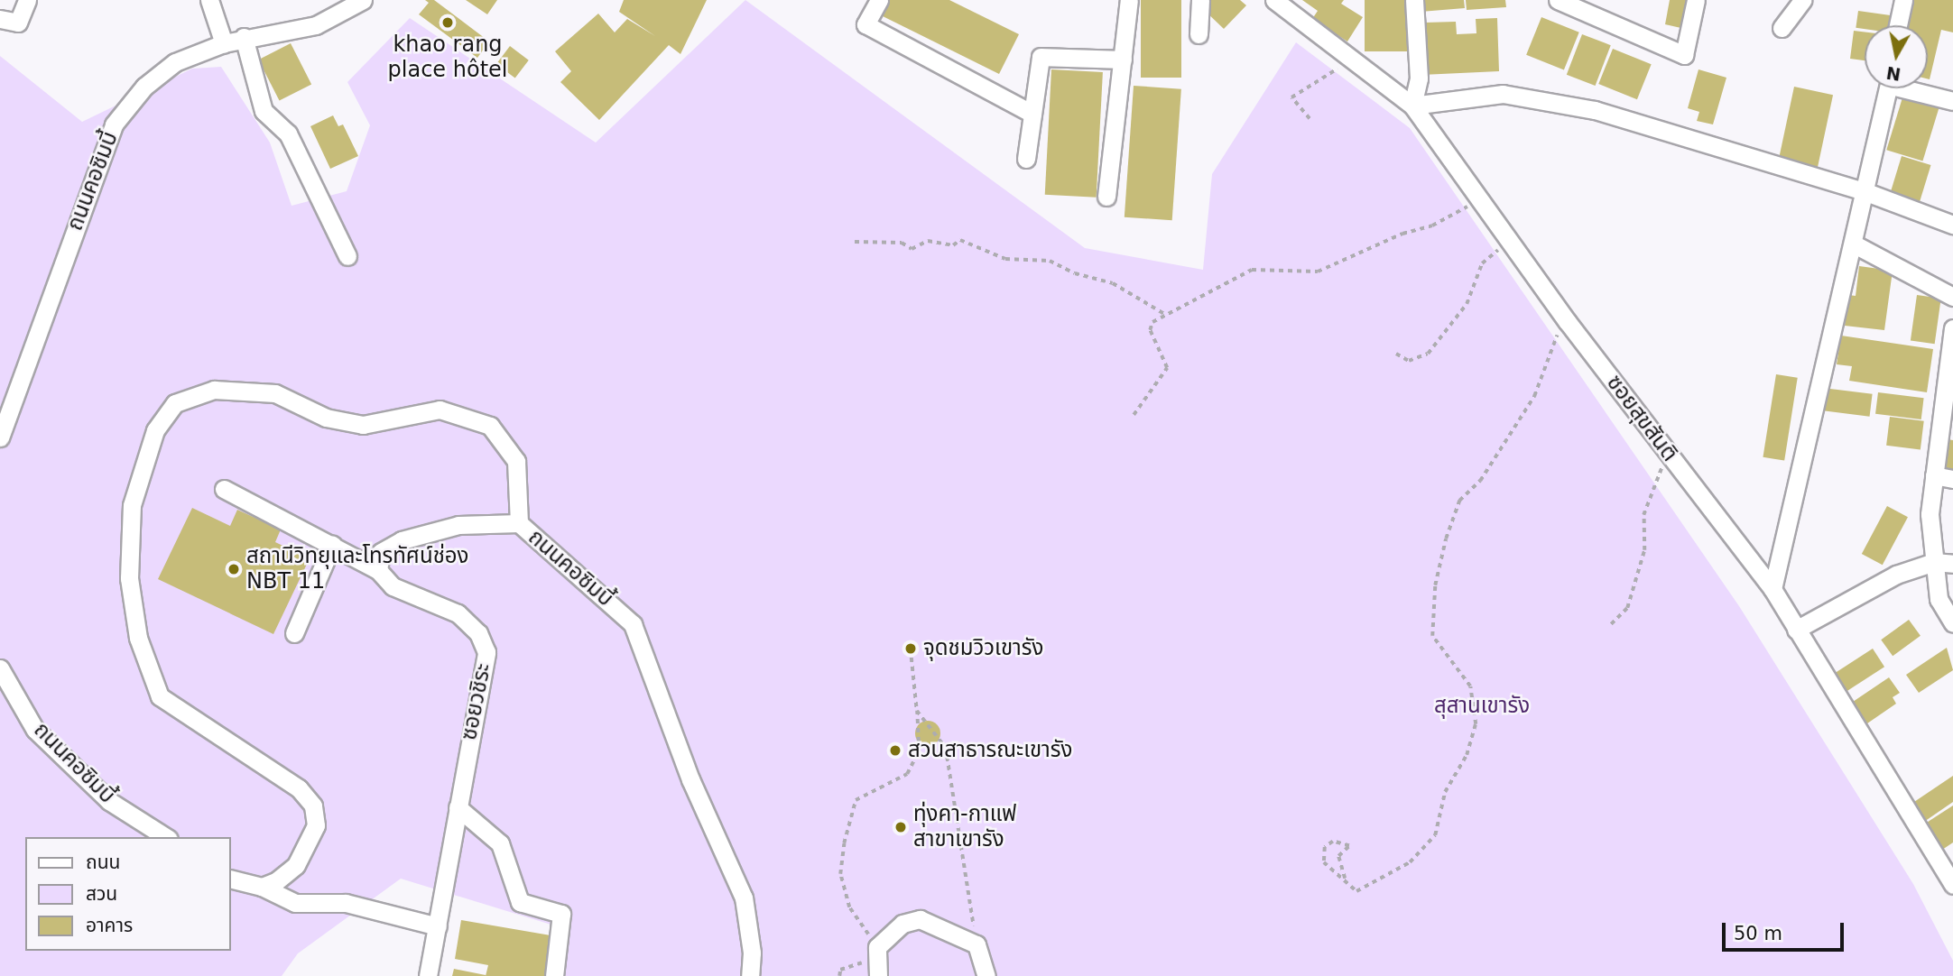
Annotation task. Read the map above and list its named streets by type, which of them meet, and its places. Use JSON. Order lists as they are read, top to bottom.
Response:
{
  "streets": {
    "street": ["ถนนคอซิมบี้", "ซอยสุขสันติ", "ซอยวชิระ"]
  },
  "parks": ["สุสานเขารัง"],
  "places": [
    "khao rang place hôtel",
    "สถานีวิทยุและโทรทัศน์ช่อง NBT 11",
    "จุดชมวิวเขารัง",
    "สวนสาธารณะเขารัง",
    "ทุ่งคา-กาแฟ สาขาเขารัง"
  ],
  "legend": ["ถนน", "สวน", "อาคาร"],
  "scale_bar": "50 m",
  "north": "bottom"
}
